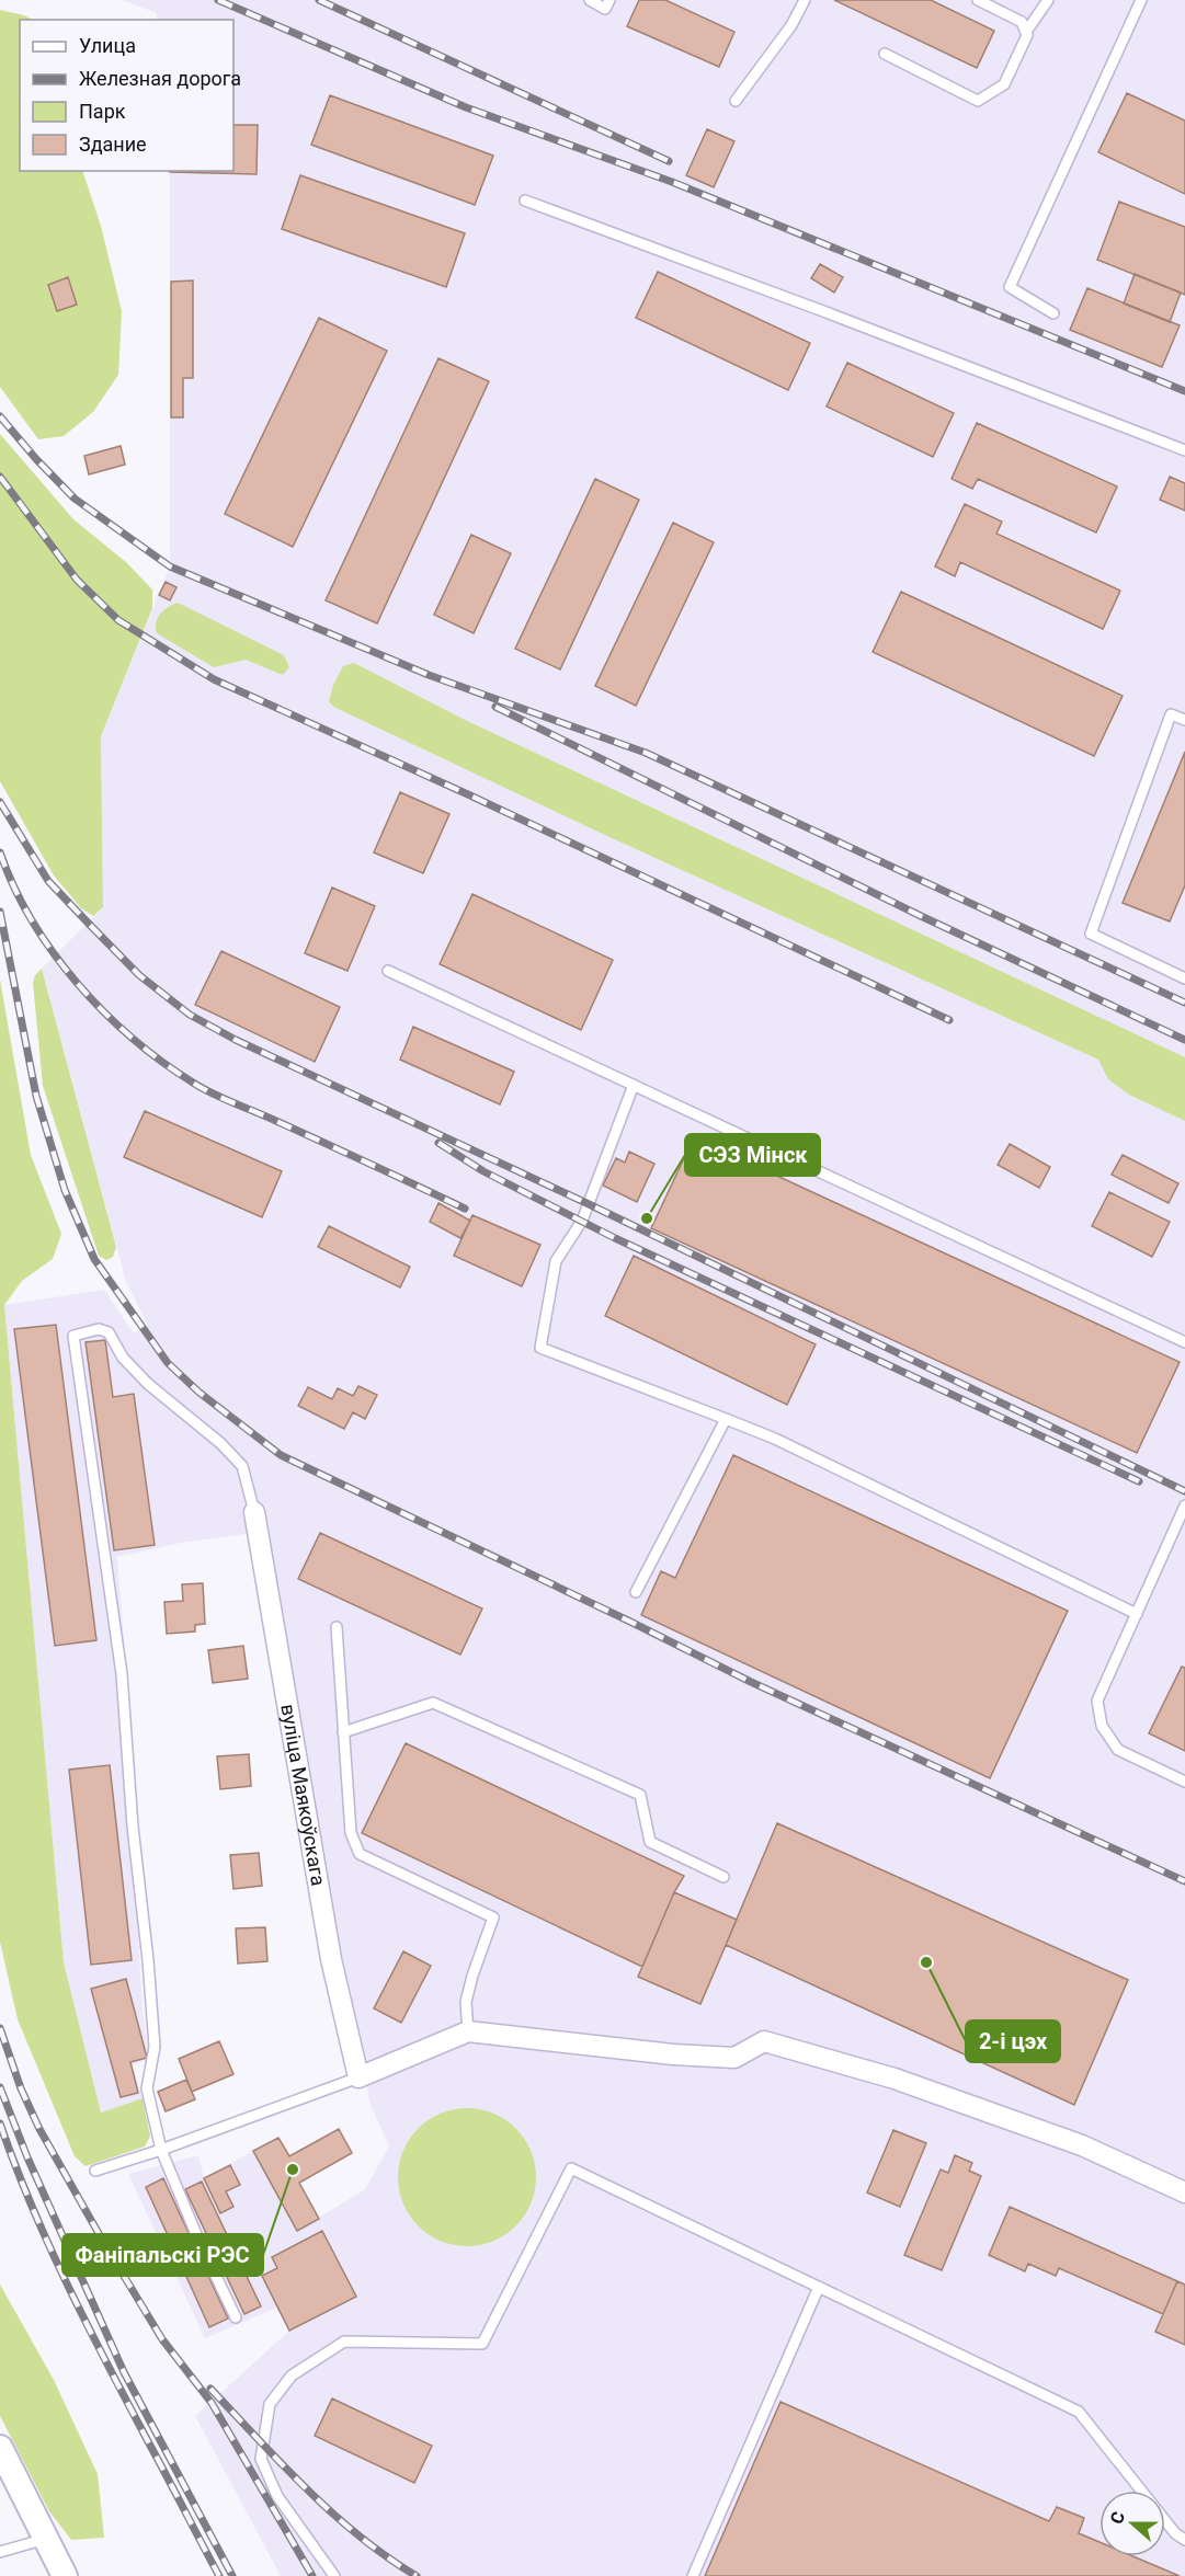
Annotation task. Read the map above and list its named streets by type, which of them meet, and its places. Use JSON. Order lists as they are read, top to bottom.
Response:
{
  "streets": {
    "street": ["вуліца Маякоўскага"]
  },
  "places": ["СЭЗ Мінск", "2-і цэх", "Фаніпальскі РЭС"],
  "legend": [
    "Улица",
    "Железная дорога",
    "Парк",
    "Здание"
  ],
  "north": "left"
}
